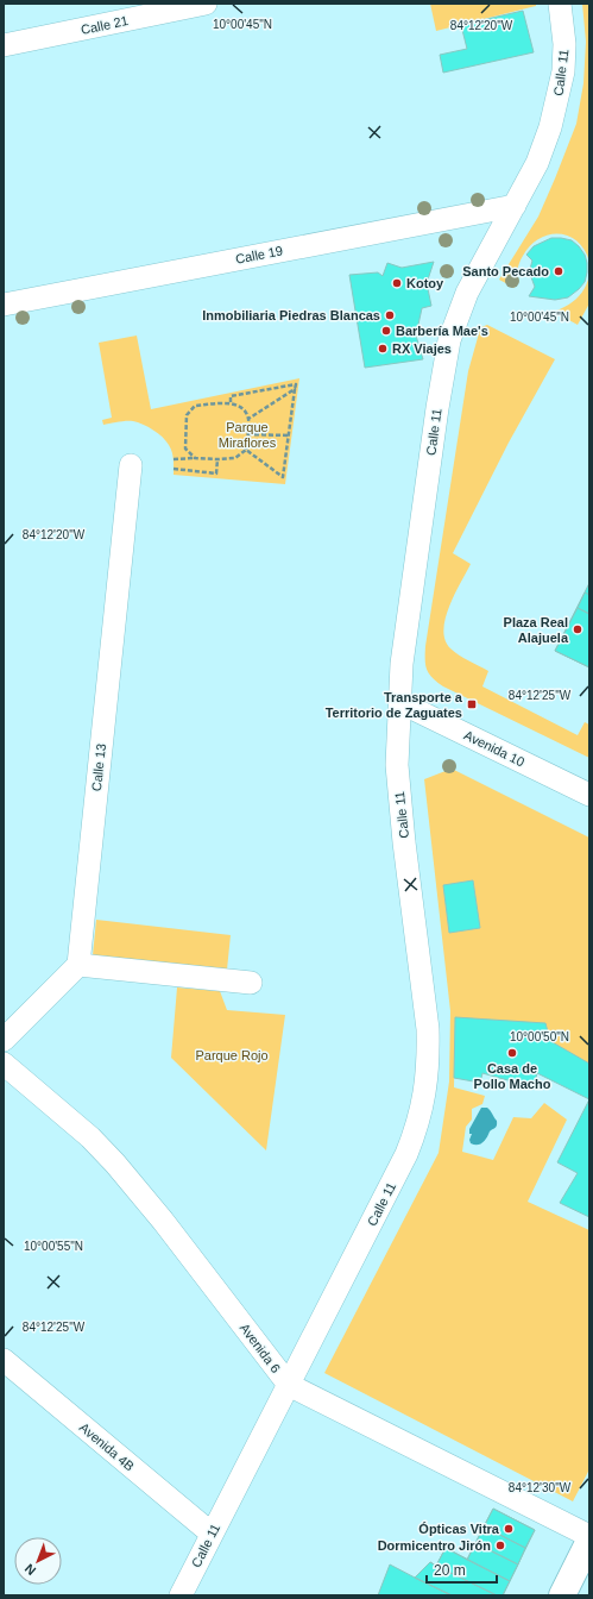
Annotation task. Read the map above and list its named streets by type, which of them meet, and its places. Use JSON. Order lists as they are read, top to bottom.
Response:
{
  "streets": {
    "street": [
      "Calle 21",
      "Calle 11",
      "Calle 19",
      "Avenida 10",
      "Calle 13",
      "Avenida 6",
      "Avenida 4B"
    ]
  },
  "crossings": [
    ["Calle 11", "Calle 19"],
    ["Calle 11", "Avenida 10"],
    ["Calle 11", "Avenida 6"],
    ["Calle 11", "Avenida 4B"]
  ],
  "parks": ["Parque Miraflores", "Parque Rojo"],
  "places": {
    "other": [
      "Santo Pecado",
      "Kotoy",
      "Inmobiliaria Piedras Blancas",
      "Barbería Mae's",
      "RX Viajes",
      "Plaza Real Alajuela",
      "Casa de Pollo Macho",
      "Ópticas Vitra",
      "Dormicentro Jirón"
    ],
    "transit": ["Transporte a Territorio de Zaguates"]
  },
  "scale_bar": "20 m",
  "north": "bottom left",
  "coordinates": [
    "10°00'45\"N",
    "84°12'20\"W",
    "84°12'25\"W",
    "10°00'50\"N",
    "10°00'55\"N",
    "84°12'30\"W"
  ]
}
